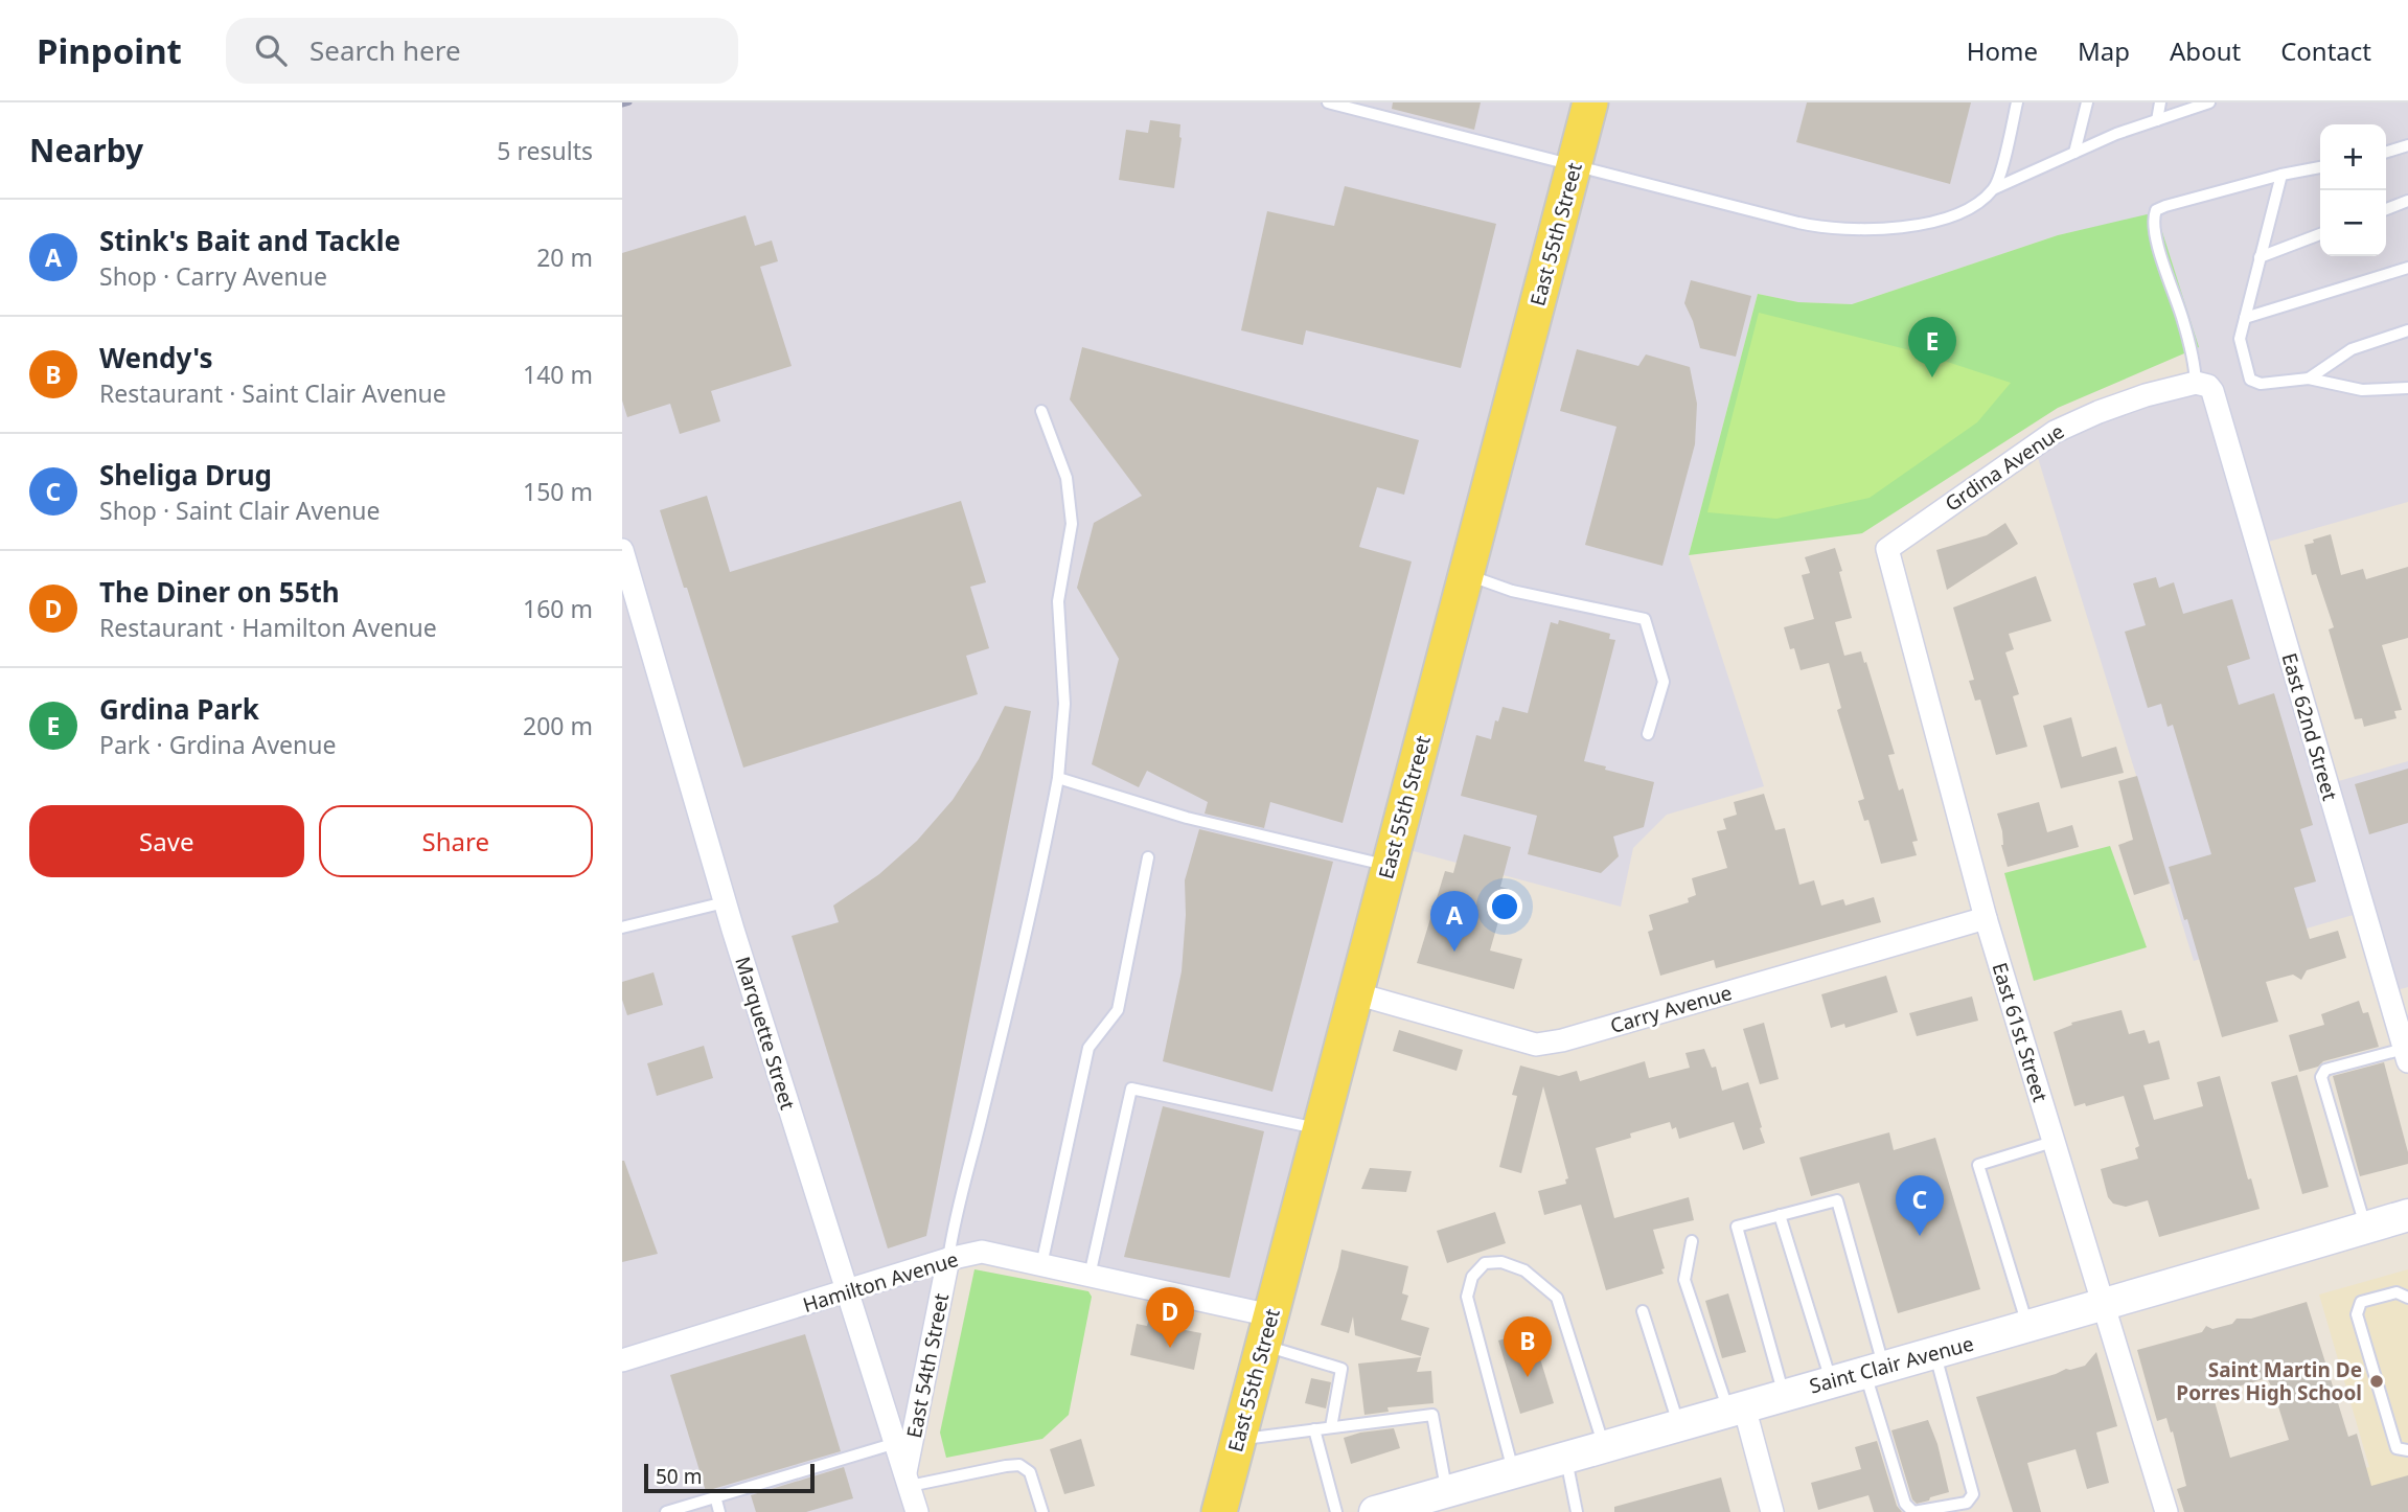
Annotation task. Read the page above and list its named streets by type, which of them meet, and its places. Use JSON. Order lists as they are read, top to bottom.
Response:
{
  "streets": {
    "main road": ["East 55th Street", "Saint Clair Avenue"],
    "street": [
      "Grdina Avenue",
      "East 62nd Street",
      "Carry Avenue",
      "East 61st Street",
      "Marquette Street",
      "Hamilton Avenue",
      "East 54th Street"
    ]
  },
  "crossings": [
    ["East 55th Street", "Carry Avenue"],
    ["East 55th Street", "Hamilton Avenue"],
    ["Grdina Avenue", "East 62nd Street"],
    ["Grdina Avenue", "East 61st Street"],
    ["Carry Avenue", "East 61st Street"],
    ["East 61st Street", "Saint Clair Avenue"],
    ["Marquette Street", "Hamilton Avenue"],
    ["Marquette Street", "East 54th Street"],
    ["Hamilton Avenue", "East 54th Street"]
  ],
  "places": ["Saint Martin De Porres High School"],
  "scale_bar": "50 m",
  "page": {
    "header": "Pinpoint",
    "search": "Search here",
    "nav": [
      "Home",
      "Map",
      "About",
      "Contact"
    ],
    "heading": ["Nearby", "5 results"],
    "map_buttons": ["+", "−"],
    "list": [
      {
        "mark": "A",
        "name": "Stink's Bait and Tackle",
        "note": "Shop · Carry Avenue",
        "value": "20 m"
      },
      {
        "mark": "B",
        "name": "Wendy's",
        "note": "Restaurant · Saint Clair Avenue",
        "value": "140 m"
      },
      {
        "mark": "C",
        "name": "Sheliga Drug",
        "note": "Shop · Saint Clair Avenue",
        "value": "150 m"
      },
      {
        "mark": "D",
        "name": "The Diner on 55th",
        "note": "Restaurant · Hamilton Avenue",
        "value": "160 m"
      },
      {
        "mark": "E",
        "name": "Grdina Park",
        "note": "Park · Grdina Avenue",
        "value": "200 m"
      }
    ],
    "pins": [
      "E",
      "A",
      "C",
      "D",
      "B"
    ],
    "buttons": ["Save", "Share"],
    "scale": "50 m"
  }
}
